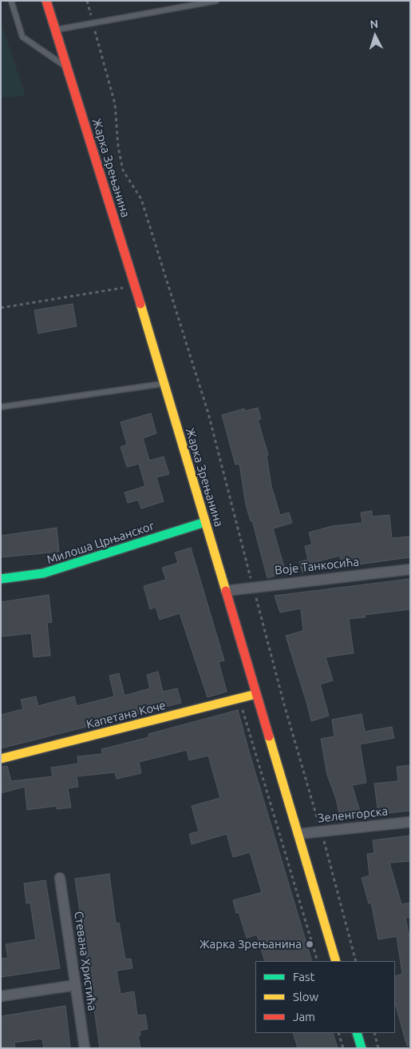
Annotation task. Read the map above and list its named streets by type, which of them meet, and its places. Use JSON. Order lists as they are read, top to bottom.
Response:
{
  "streets": {
    "main road": ["Жарка Зрењанина", "Милоша Црњанског", "Капетана Коче"],
    "street": ["Воје Танкосића", "Зеленгорска", "Стевана Христића"]
  },
  "crossings": [
    ["Жарка Зрењанина", "Милоша Црњанског"],
    ["Жарка Зрењанина", "Воје Танкосића"],
    ["Жарка Зрењанина", "Капетана Коче"],
    ["Жарка Зрењанина", "Зеленгорска"]
  ],
  "places": ["Жарка Зрењанина"],
  "legend": ["Fast", "Slow", "Jam"],
  "north": "top"
}
